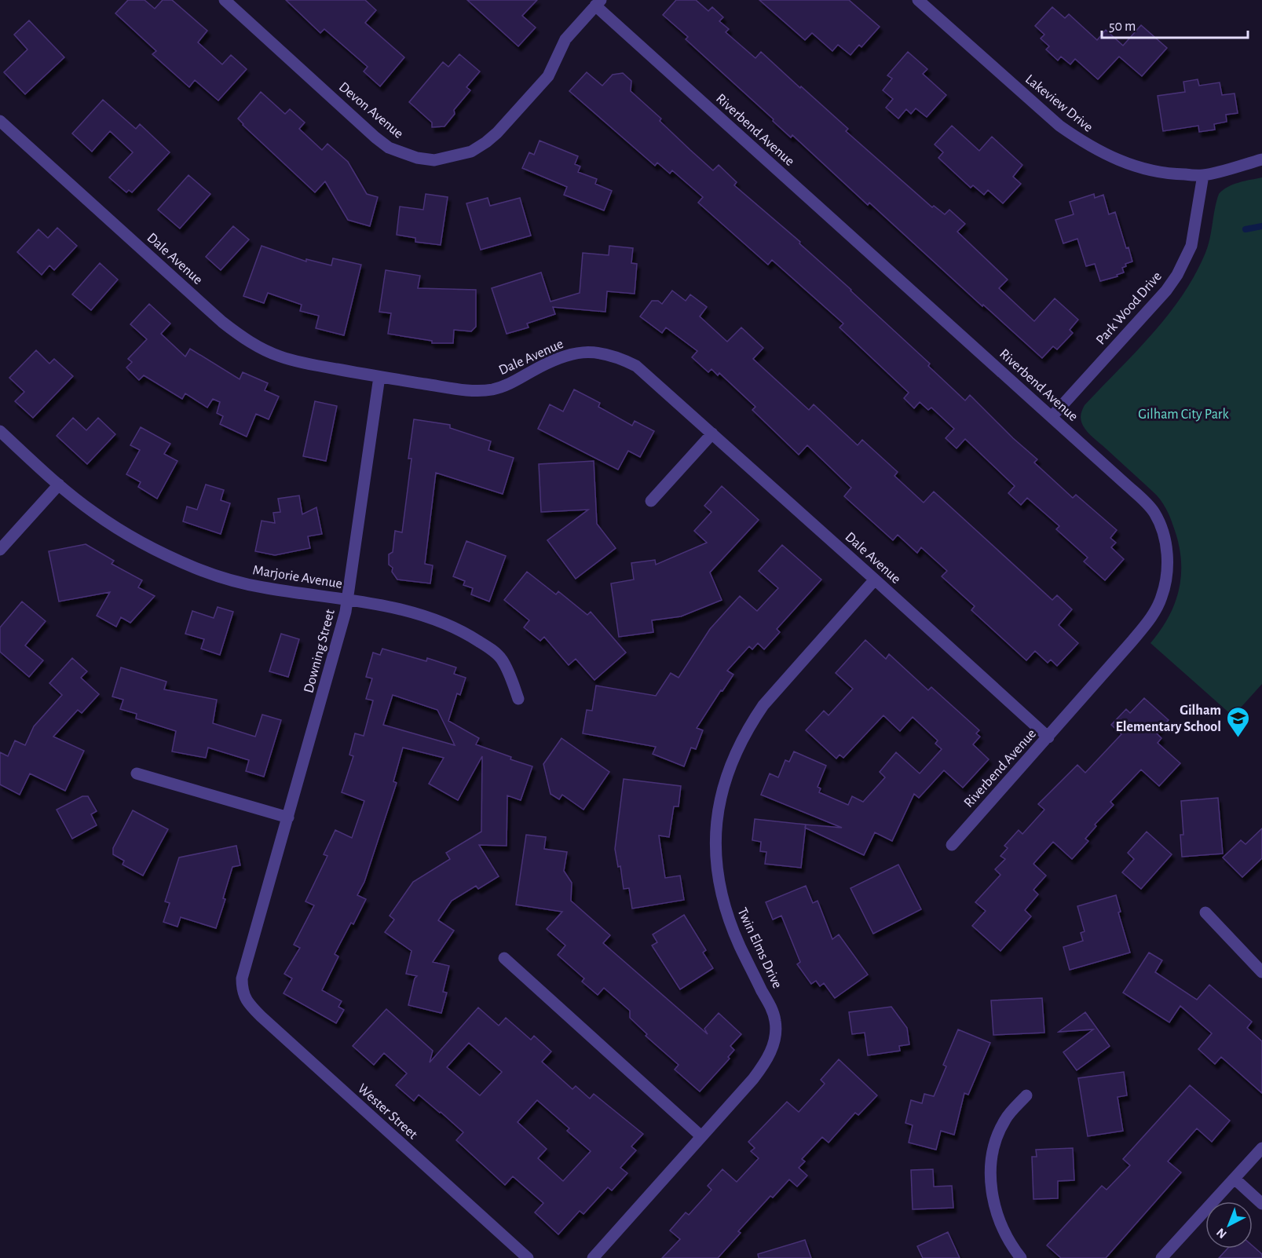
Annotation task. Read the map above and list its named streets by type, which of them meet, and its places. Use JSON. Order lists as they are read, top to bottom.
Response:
{
  "streets": {
    "street": [
      "Lakeview Drive",
      "Devon Avenue",
      "Riverbend Avenue",
      "Dale Avenue",
      "Park Wood Drive",
      "Marjorie Avenue",
      "Downing Street",
      "Twin Elms Drive",
      "Wester Street"
    ]
  },
  "crossings": [
    ["Lakeview Drive", "Park Wood Drive"],
    ["Devon Avenue", "Riverbend Avenue"],
    ["Riverbend Avenue", "Dale Avenue"],
    ["Riverbend Avenue", "Park Wood Drive"],
    ["Dale Avenue", "Downing Street"],
    ["Dale Avenue", "Twin Elms Drive"],
    ["Marjorie Avenue", "Downing Street"],
    ["Downing Street", "Wester Street"]
  ],
  "parks": ["Gilham City Park"],
  "places": {
    "school or university": ["Gilham Elementary School"]
  },
  "scale_bar": "50 m",
  "north": "bottom left"
}
